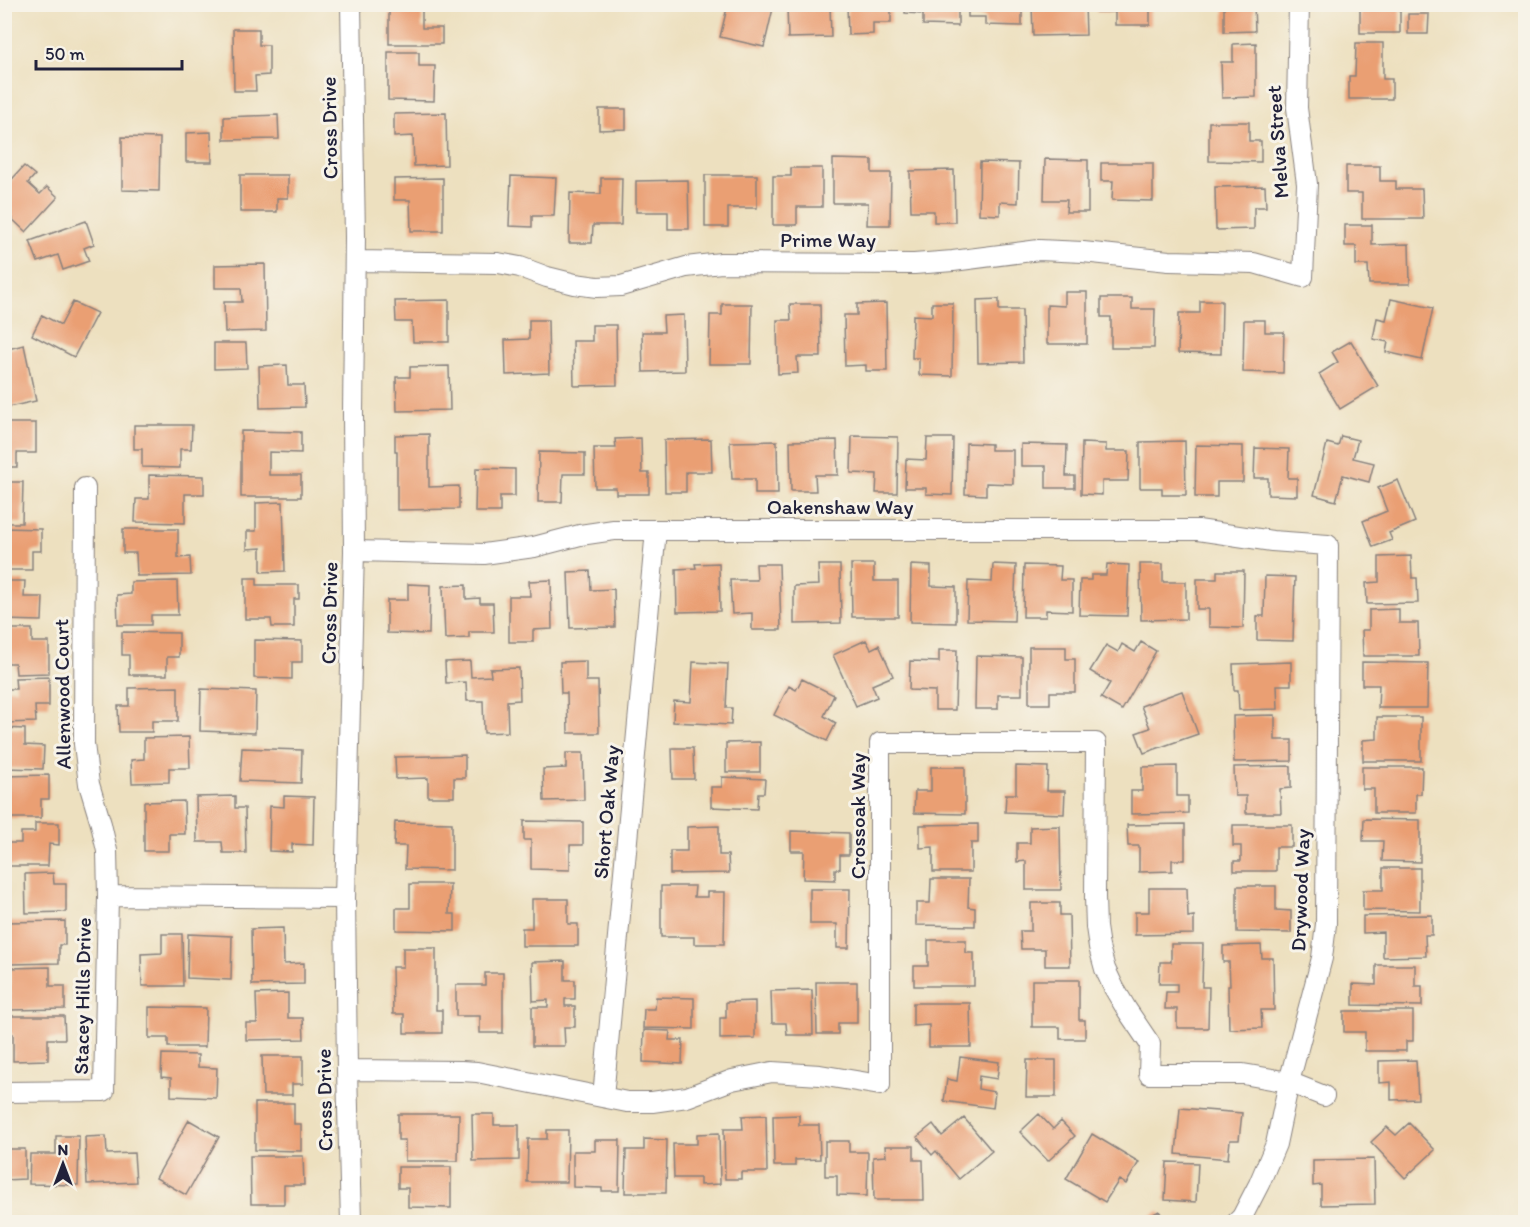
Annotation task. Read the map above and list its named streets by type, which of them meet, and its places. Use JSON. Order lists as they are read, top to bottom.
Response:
{
  "streets": {
    "street": [
      "Cross Drive",
      "Melva Street",
      "Prime Way",
      "Oakenshaw Way",
      "Allenwood Court",
      "Short Oak Way",
      "Crossoak Way",
      "Drywood Way",
      "Stacey Hills Drive"
    ]
  },
  "crossings": [
    ["Cross Drive", "Prime Way"],
    ["Cross Drive", "Oakenshaw Way"],
    ["Cross Drive", "Crossoak Way"],
    ["Cross Drive", "Stacey Hills Drive"],
    ["Melva Street", "Prime Way"],
    ["Oakenshaw Way", "Short Oak Way"],
    ["Oakenshaw Way", "Drywood Way"],
    ["Allenwood Court", "Stacey Hills Drive"],
    ["Short Oak Way", "Crossoak Way"],
    ["Crossoak Way", "Drywood Way"]
  ],
  "scale_bar": "50 m",
  "north": "top"
}
